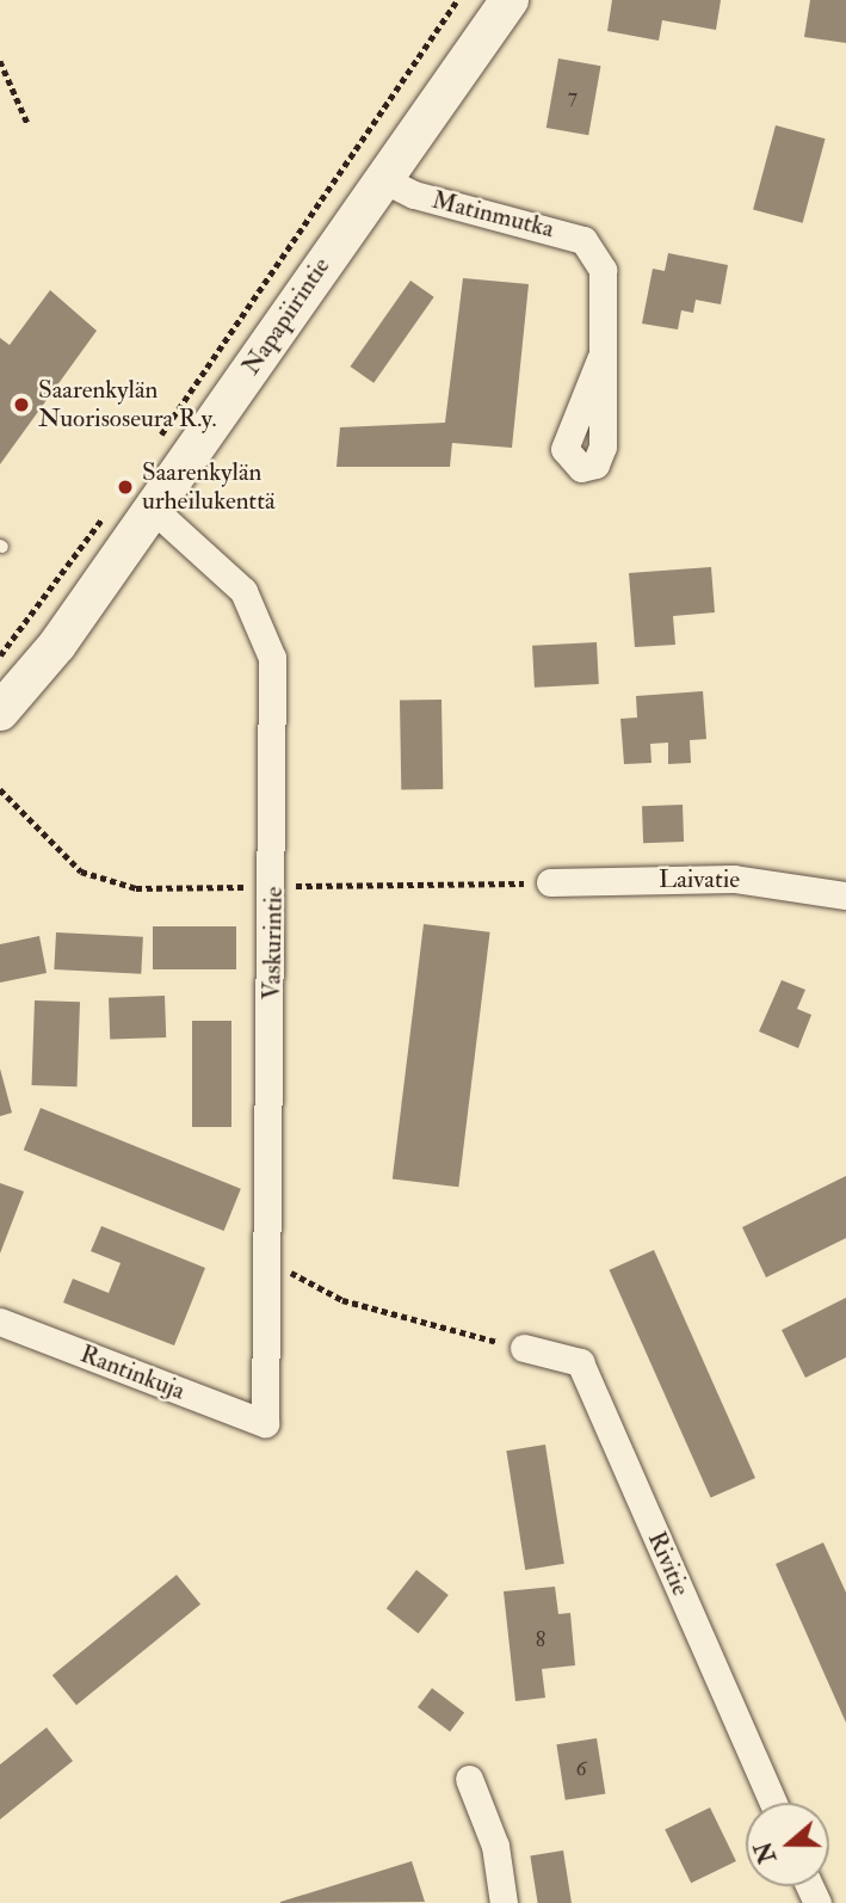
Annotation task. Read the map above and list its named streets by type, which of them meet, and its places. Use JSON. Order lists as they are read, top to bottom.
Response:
{
  "streets": {
    "main road": ["Napapiirintie"],
    "street": [
      "Matinmutka",
      "Laivatie",
      "Vaskurintie",
      "Rantinkuja",
      "Rivitie"
    ]
  },
  "crossings": [
    ["Matinmutka", "Napapiirintie"],
    ["Napapiirintie", "Vaskurintie"],
    ["Vaskurintie", "Rantinkuja"]
  ],
  "places": ["Saarenkylän Nuorisoseura R.y.", "Saarenkylän urheilukenttä"],
  "house_numbers": ["7", "8", "6"],
  "north": "left"
}
